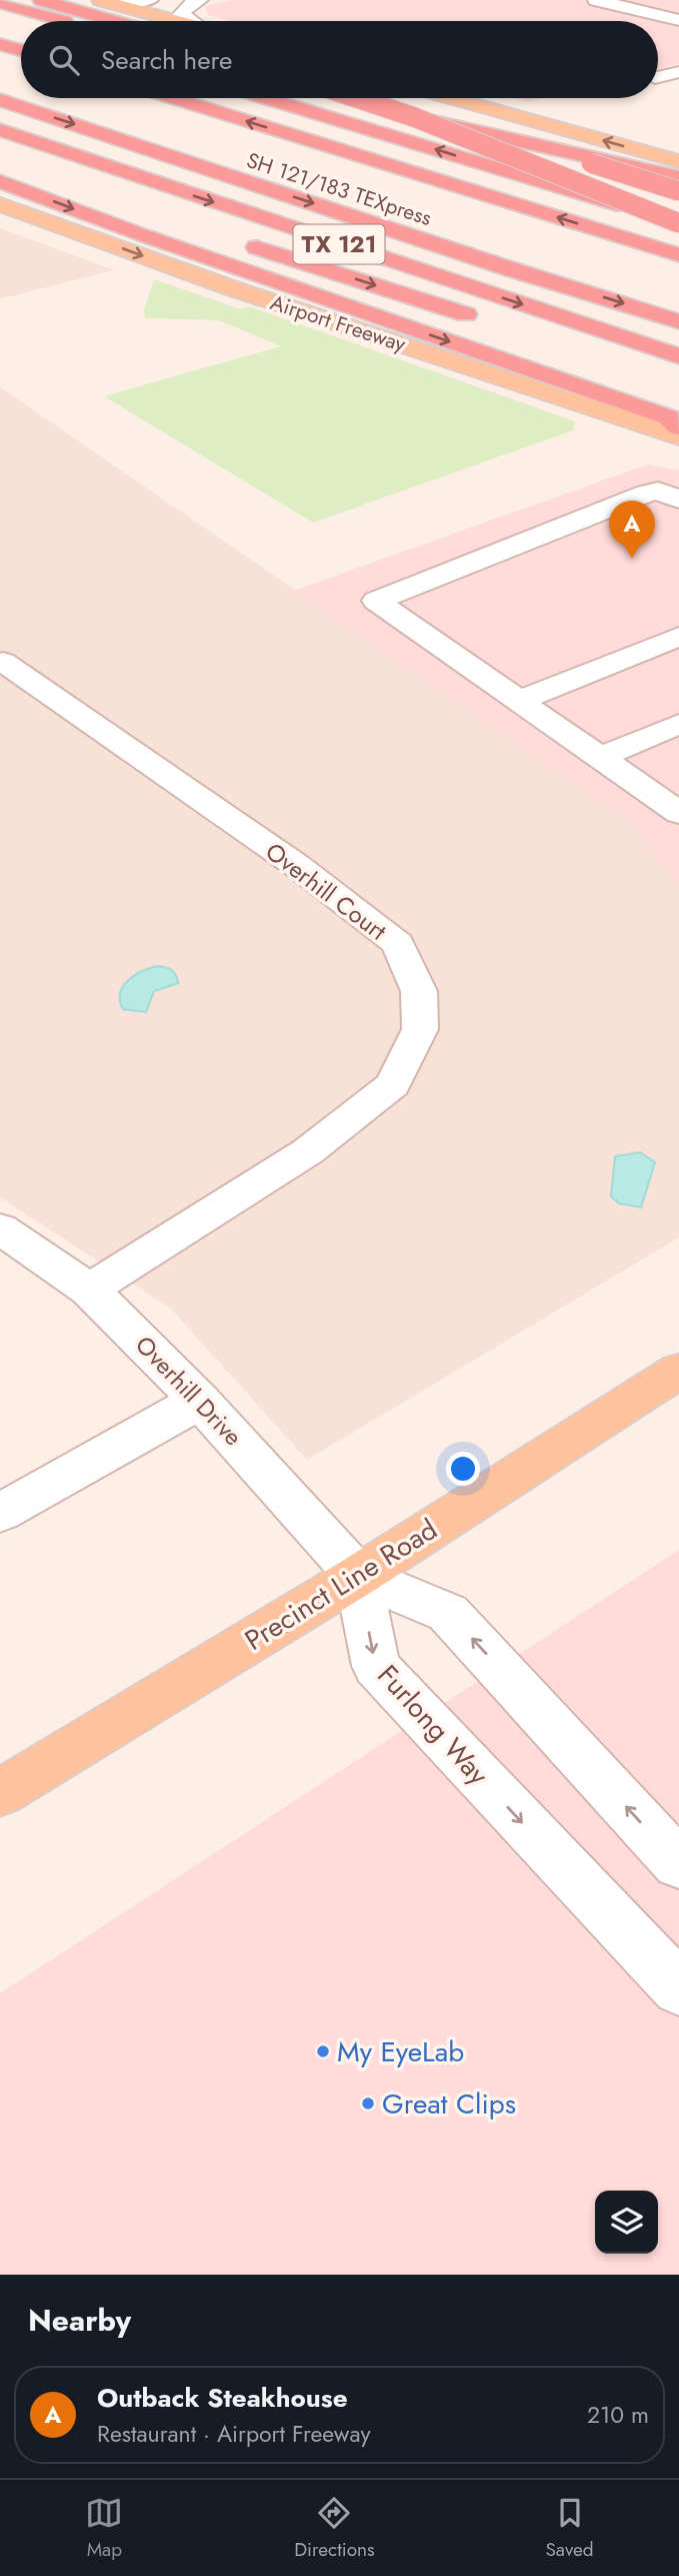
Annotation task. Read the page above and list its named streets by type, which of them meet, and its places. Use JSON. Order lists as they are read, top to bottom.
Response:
{
  "streets": {
    "highway": ["SH 121/183 TEXpress", "TX 121"],
    "main road": ["Airport Freeway", "Precinct Line Road"],
    "street": ["Overhill Court", "Overhill Drive", "Furlong Way"]
  },
  "crossings": [
    ["Overhill Court", "Overhill Drive"],
    ["Overhill Drive", "Precinct Line Road"],
    ["Overhill Drive", "Furlong Way"],
    ["Precinct Line Road", "Furlong Way"]
  ],
  "places": ["My EyeLab", "Great Clips"],
  "page": {
    "search": "Search here",
    "pins": "A",
    "heading": "Nearby",
    "list": [
      {
        "mark": "A",
        "name": "Outback Steakhouse",
        "note": "Restaurant · Airport Freeway",
        "value": "210 m"
      }
    ],
    "nav": ["Map", "Directions", "Saved"]
  }
}
